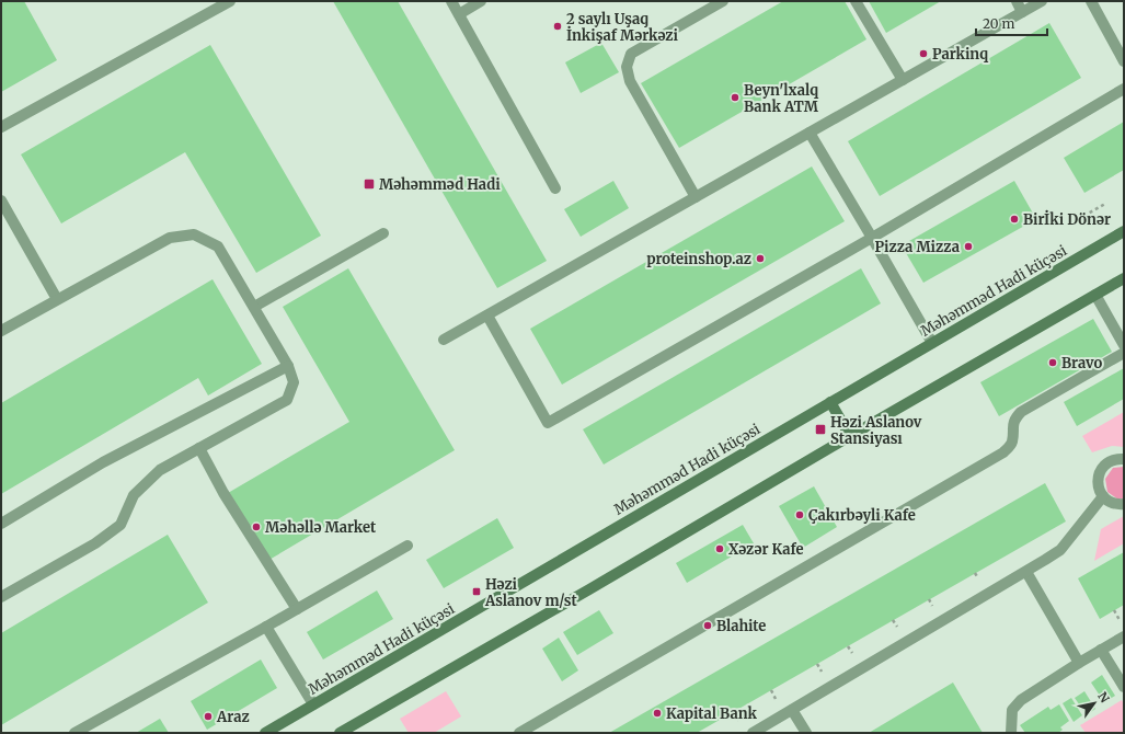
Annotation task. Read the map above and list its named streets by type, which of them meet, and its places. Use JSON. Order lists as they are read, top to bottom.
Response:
{
  "streets": {
    "street": ["Məhəmməd Hadi küçəsi"]
  },
  "places": {
    "other": [
      "2 saylı Uşaq İnkişaf Mərkəzi",
      "Parkinq",
      "Beyn'lxalq Bank ATM",
      "Birİki Dönər",
      "Pizza Mizza",
      "proteinshop.az",
      "Bravo",
      "Çakırbəyli Kafe",
      "Mәhәllә Market",
      "Xəzər Kafe",
      "Blahite",
      "Kapital Bank",
      "Araz"
    ],
    "transit": ["Məhəmməd Hadi", "Həzi Aslanov Stansiyası", "Həzi Aslanov m/st"]
  },
  "scale_bar": "20 m",
  "north": "top right"
}
